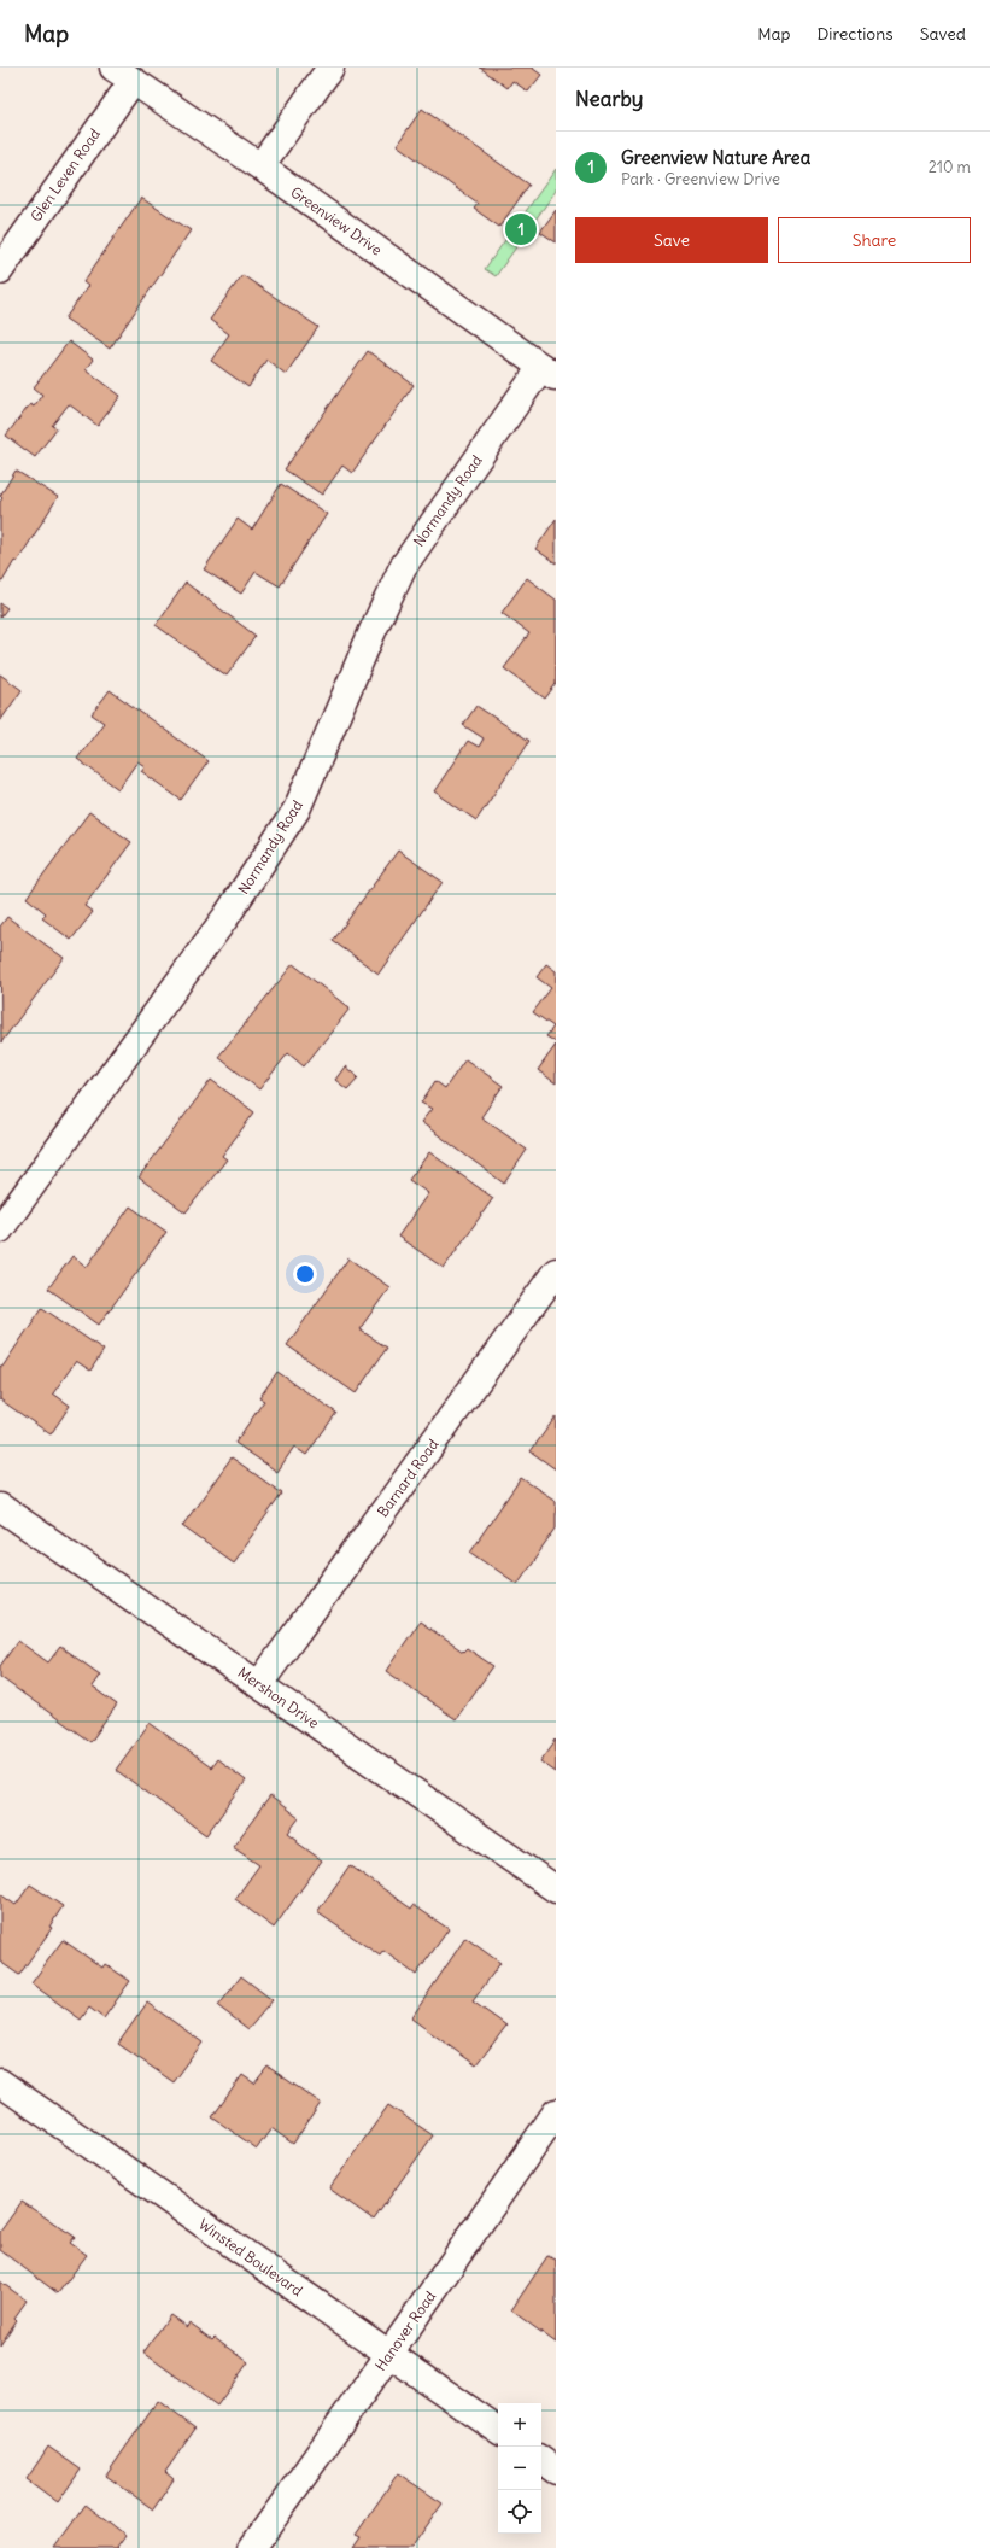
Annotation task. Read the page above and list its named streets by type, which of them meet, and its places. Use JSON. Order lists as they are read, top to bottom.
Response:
{
  "streets": {
    "street": [
      "Glen Leven Road",
      "Greenview Drive",
      "Normandy Road",
      "Barnard Road",
      "Mershon Drive",
      "Winsted Boulevard",
      "Hanover Road"
    ]
  },
  "crossings": [
    ["Glen Leven Road", "Greenview Drive"],
    ["Greenview Drive", "Normandy Road"],
    ["Barnard Road", "Mershon Drive"],
    ["Winsted Boulevard", "Hanover Road"]
  ],
  "page": {
    "header": "Map",
    "nav": ["Map", "Directions", "Saved"],
    "heading": "Nearby",
    "list": [
      {
        "mark": "1",
        "name": "Greenview Nature Area",
        "note": "Park · Greenview Drive",
        "value": "210 m"
      }
    ],
    "buttons": ["Save", "Share"],
    "pins": "1",
    "map_buttons": ["+", "−"]
  }
}
